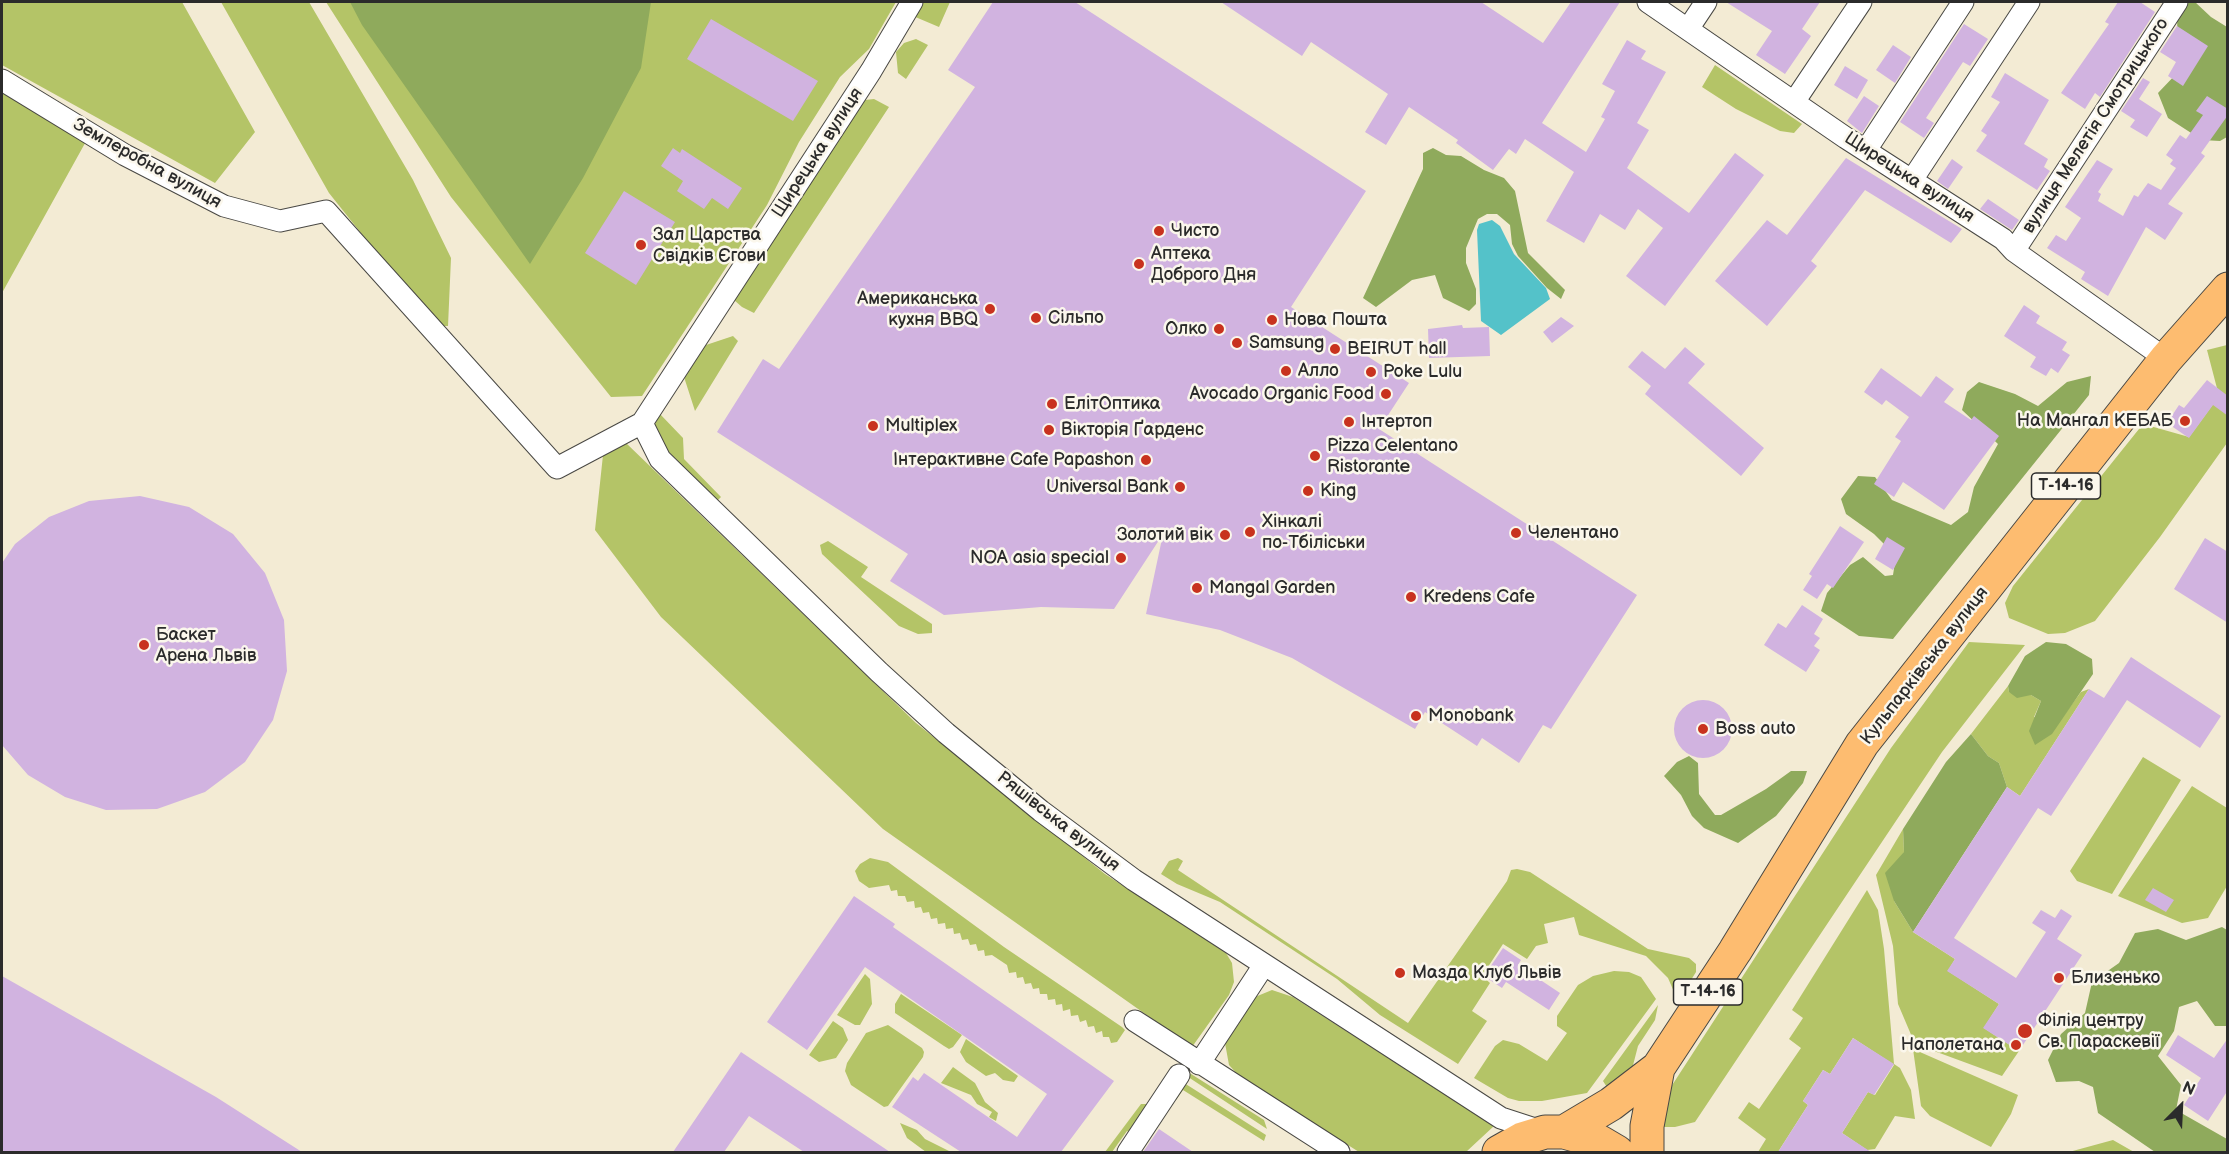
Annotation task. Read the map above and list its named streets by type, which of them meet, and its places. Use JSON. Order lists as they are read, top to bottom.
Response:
{
  "streets": {
    "main road": ["Т-14-16", "Кульпарківська вулиця"],
    "street": [
      "вулиця Мелетія Смотрицького",
      "Щирецька вулиця",
      "Землеробна вулиця",
      "Ряшівська вулиця"
    ]
  },
  "crossings": [
    ["вулиця Мелетія Смотрицького", "Щирецька вулиця"],
    ["Щирецька вулиця", "Землеробна вулиця"],
    ["Щирецька вулиця", "Кульпарківська вулиця"],
    ["Щирецька вулиця", "Ряшівська вулиця"],
    ["Землеробна вулиця", "Ряшівська вулиця"],
    ["Т-14-16", "Кульпарківська вулиця"],
    ["Т-14-16", "Ряшівська вулиця"],
    ["Кульпарківська вулиця", "Ряшівська вулиця"]
  ],
  "places": [
    "Чисто",
    "Зал Царства Свідків Єгови",
    "Аптека Доброго Дня",
    "Американська кухня BBQ",
    "Сільпо",
    "Нова Пошта",
    "Олко",
    "Samsung",
    "BEIRUT hall",
    "Алло",
    "Poke Lulu",
    "Avocado Organic Food",
    "ЕлітОптика",
    "На Мангал КЕБАБ",
    "Інтертоп",
    "Multiplex",
    "Вікторія Ґарденс",
    "Pizza Celentano Ristorante",
    "Інтерактивне Cafe Papashon",
    "Universal Bank",
    "King",
    "Хінкалі по-Тбіліськи",
    "Челентано",
    "Золотий вік",
    "NOA asia special",
    "Mangal Garden",
    "Kredens Cafe",
    "Баскет Арена Львів",
    "Monobank",
    "Boss auto",
    "Мазда Клуб Львів",
    "Близенько",
    "Філія центру Св. Параскевії",
    "Наполетана"
  ],
  "north": "top right"
}
